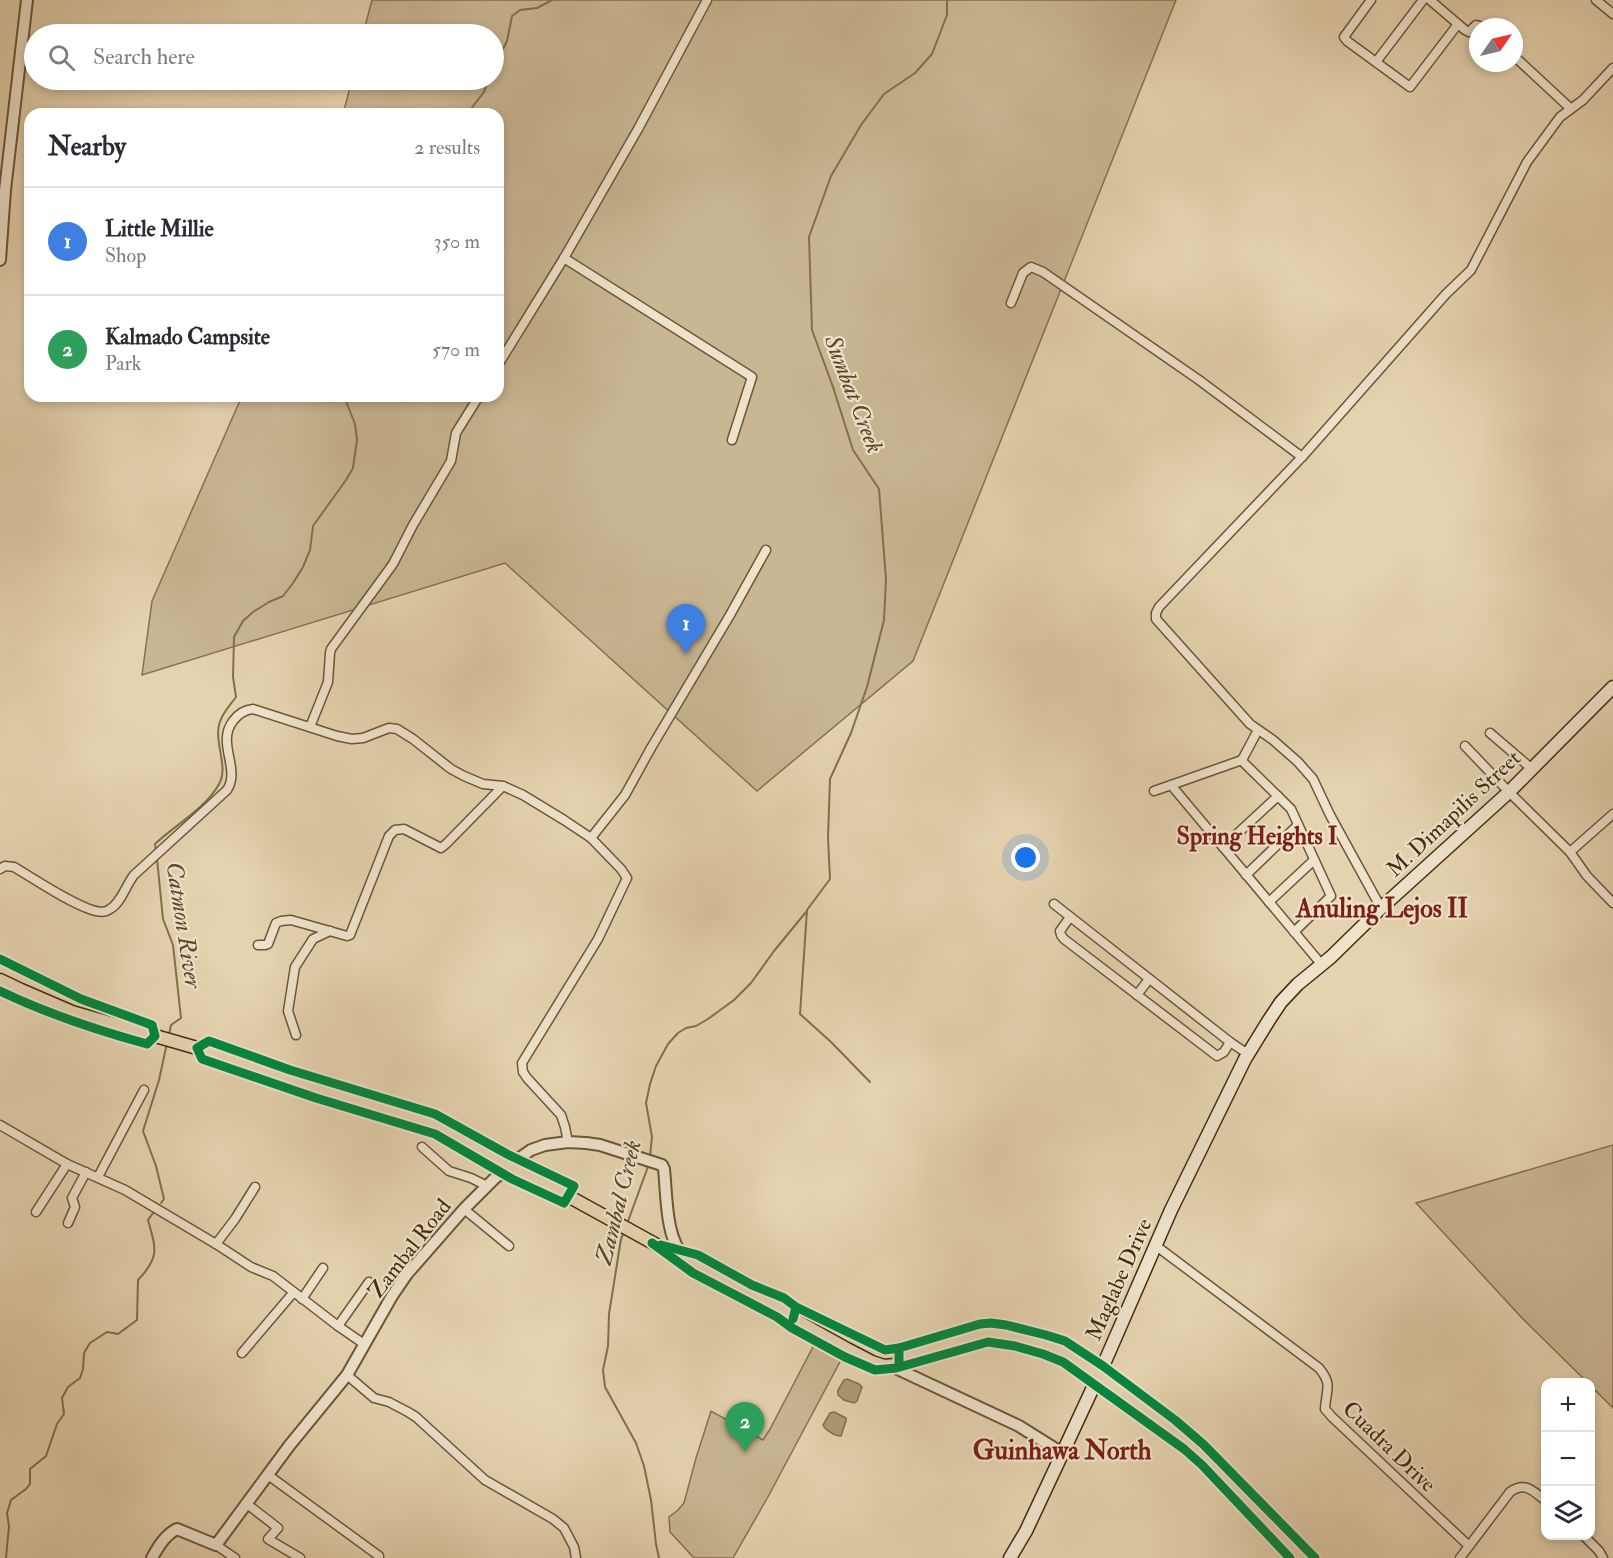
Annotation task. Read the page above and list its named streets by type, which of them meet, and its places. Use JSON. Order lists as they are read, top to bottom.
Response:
{
  "streets": {
    "main road": ["M. Dimapilis Street", "Maglabe Drive"],
    "street": ["Zambal Road", "Cuadra Drive"]
  },
  "crossings": [
    ["M. Dimapilis Street", "Maglabe Drive"],
    ["Maglabe Drive", "Cuadra Drive"]
  ],
  "districts": ["Spring Heights I", "Anuling Lejos II", "Guinhawa North"],
  "water": ["Sumbat Creek", "Catmon River", "Zambal Creek"],
  "north": "top right",
  "page": {
    "search": "Search here",
    "heading": ["Nearby", "2 results"],
    "list": [
      {
        "mark": "1",
        "name": "Little Millie",
        "note": "Shop",
        "value": "350 m"
      },
      {
        "mark": "2",
        "name": "Kalmado Campsite",
        "note": "Park",
        "value": "570 m"
      }
    ],
    "pins": ["1", "2"],
    "map_buttons": ["+", "−"]
  }
}
